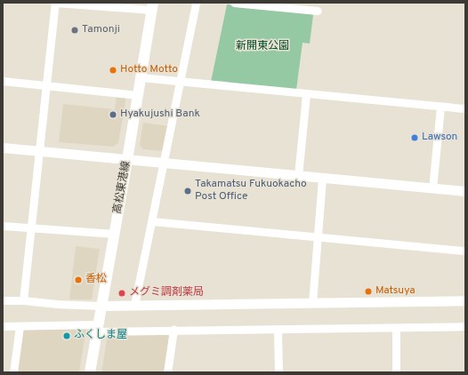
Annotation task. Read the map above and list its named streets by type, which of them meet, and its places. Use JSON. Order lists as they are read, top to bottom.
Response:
{
  "streets": {
    "main road": ["高松東港線"]
  },
  "parks": ["新開東公園"],
  "places": [
    "Tamonji",
    "Hotto Motto",
    "Hyakujushi Bank",
    "Lawson",
    "Takamatsu Fukuokacho Post Office",
    "香松",
    "Matsuya",
    "メグミ調剤薬局",
    "ふくしま屋"
  ]
}
